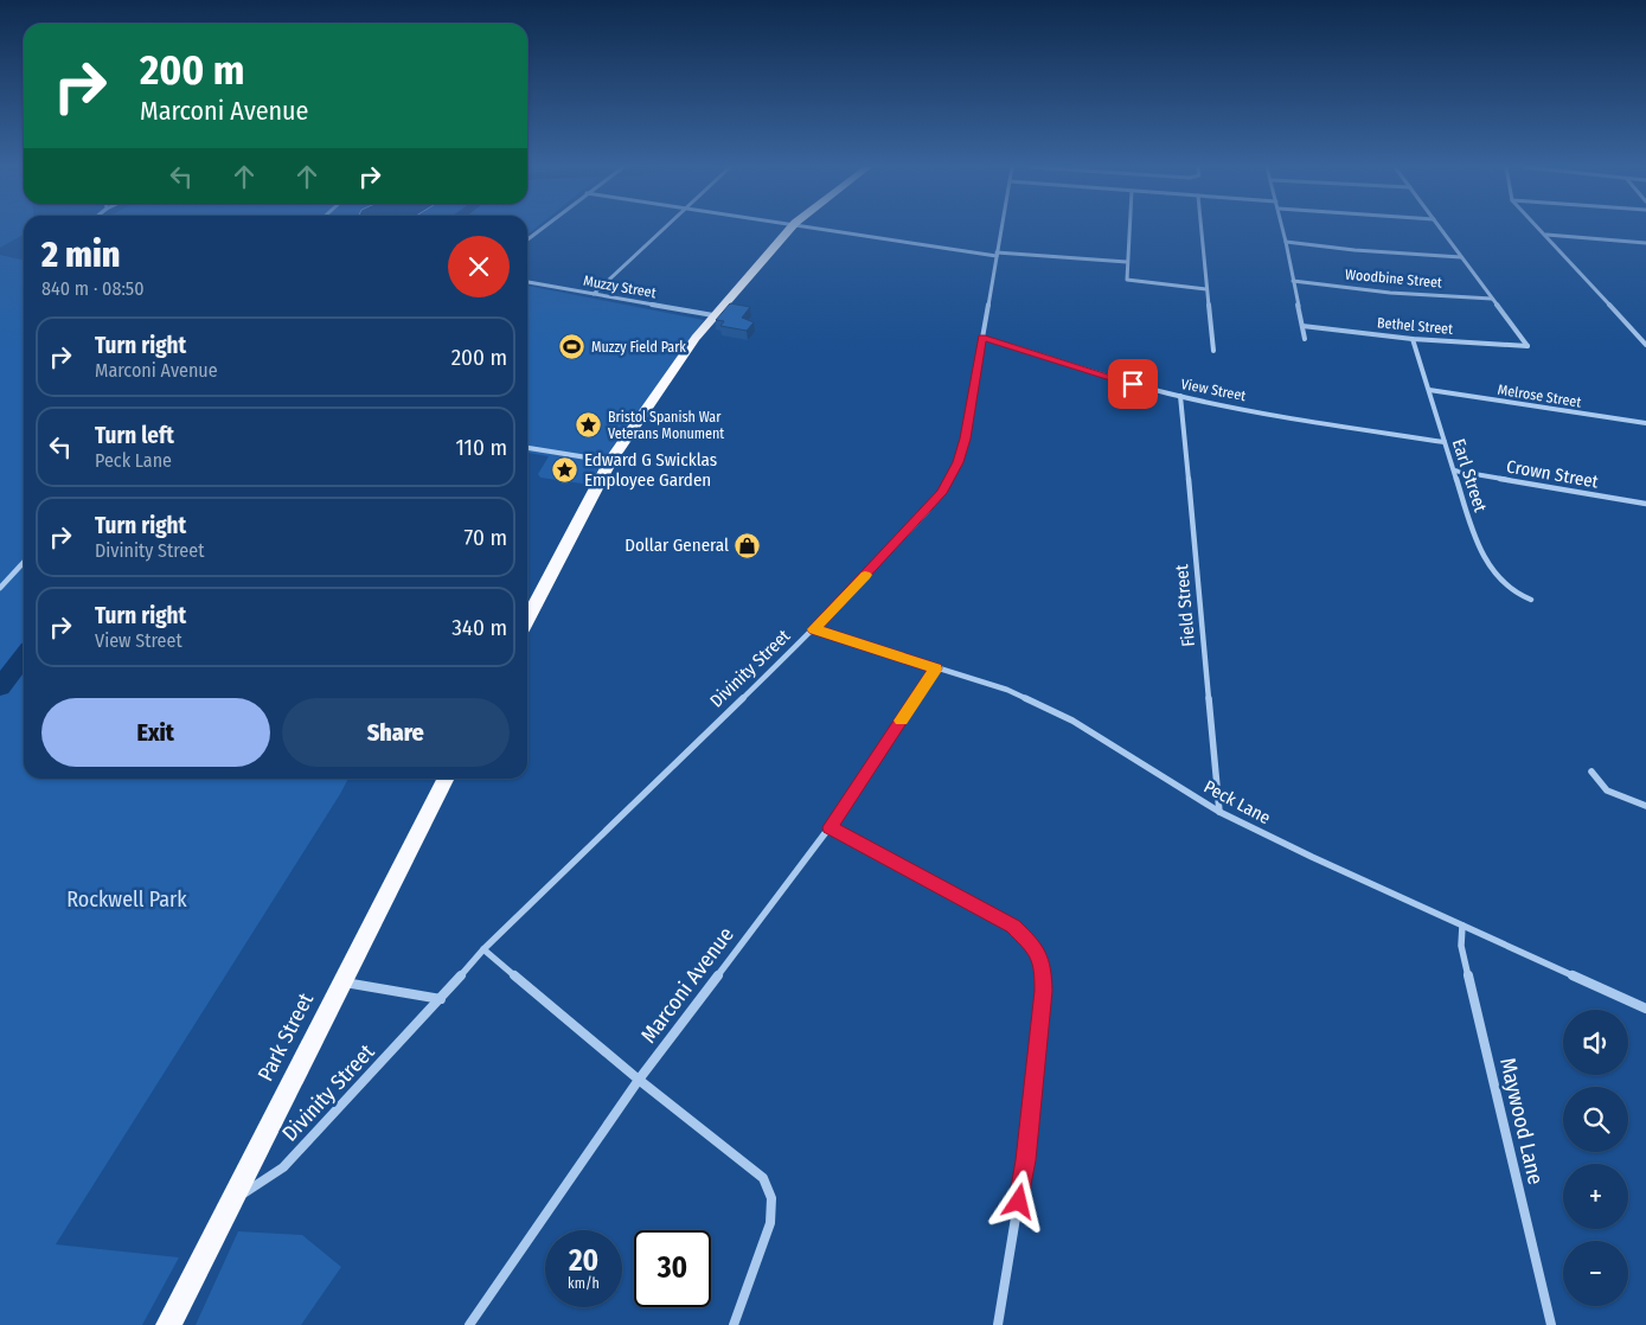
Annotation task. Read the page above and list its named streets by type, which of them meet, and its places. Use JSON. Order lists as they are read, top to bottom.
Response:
{
  "streets": {
    "highway": ["Park Street"],
    "street": [
      "Woodbine Street",
      "Muzzy Street",
      "Bethel Street",
      "View Street",
      "Melrose Street",
      "Crown Street",
      "Earl Street",
      "Field Street",
      "Divinity Street",
      "Peck Lane",
      "Marconi Avenue",
      "Maywood Lane"
    ]
  },
  "crossings": [
    ["Woodbine Street", "Bethel Street"],
    ["Bethel Street", "Earl Street"],
    ["View Street", "Earl Street"],
    ["View Street", "Field Street"],
    ["View Street", "Divinity Street"],
    ["Melrose Street", "Earl Street"],
    ["Crown Street", "Earl Street"],
    ["Field Street", "Peck Lane"],
    ["Divinity Street", "Peck Lane"],
    ["Divinity Street", "Park Street"],
    ["Peck Lane", "Marconi Avenue"],
    ["Peck Lane", "Maywood Lane"]
  ],
  "parks": ["Rockwell Park"],
  "places": {
    "sports": ["Muzzy Field Park"],
    "place": ["Bristol Spanish War Veterans Monument", "Edward G Swicklas Employee Garden"],
    "shop": ["Dollar General"]
  },
  "page": {
    "turn": ["200 m", "Marconi Avenue"],
    "heading": ["2 min", "840 m · 08:50"],
    "list": [
      {
        "name": "Turn right",
        "note": "Marconi Avenue",
        "value": "200 m"
      },
      {
        "name": "Turn left",
        "note": "Peck Lane",
        "value": "110 m"
      },
      {
        "name": "Turn right",
        "note": "Divinity Street",
        "value": "70 m"
      },
      {
        "name": "Turn right",
        "note": "View Street",
        "value": "340 m"
      }
    ],
    "buttons": ["Exit", "Share"],
    "map_buttons": ["+", "−"],
    "speed": "20 km/h",
    "limit": "30"
  }
}
